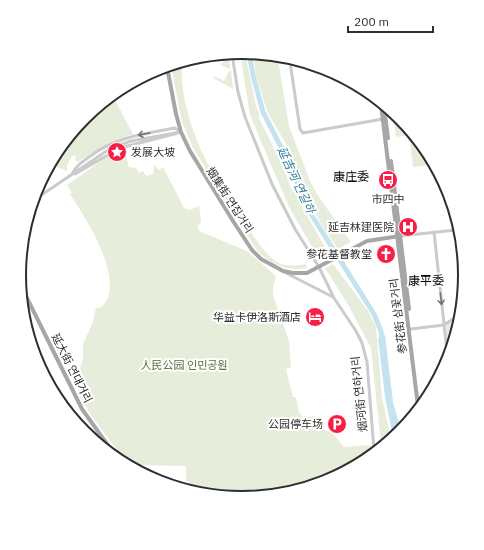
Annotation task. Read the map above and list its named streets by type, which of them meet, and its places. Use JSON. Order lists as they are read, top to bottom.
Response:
{
  "streets": {
    "main road": ["烟集街 연집거리", "参花街 삼꽃거리", "延大街 연대거리"],
    "street": ["烟河街 연하거리"]
  },
  "crossings": [
    ["烟集街 연집거리", "烟河街 연하거리"]
  ],
  "districts": ["康庄委", "康平委"],
  "water": ["延吉河 연길하"],
  "parks": ["人民公园 인민공원"],
  "places": {
    "place": ["发展大坡"],
    "bus stop": ["市四中"],
    "hospital": ["延吉林建医院"],
    "church": ["参花基督教堂"],
    "hotel": ["华益卡伊洛斯酒店"],
    "parking": ["公园停车场"]
  },
  "scale_bar": "200 m"
}
